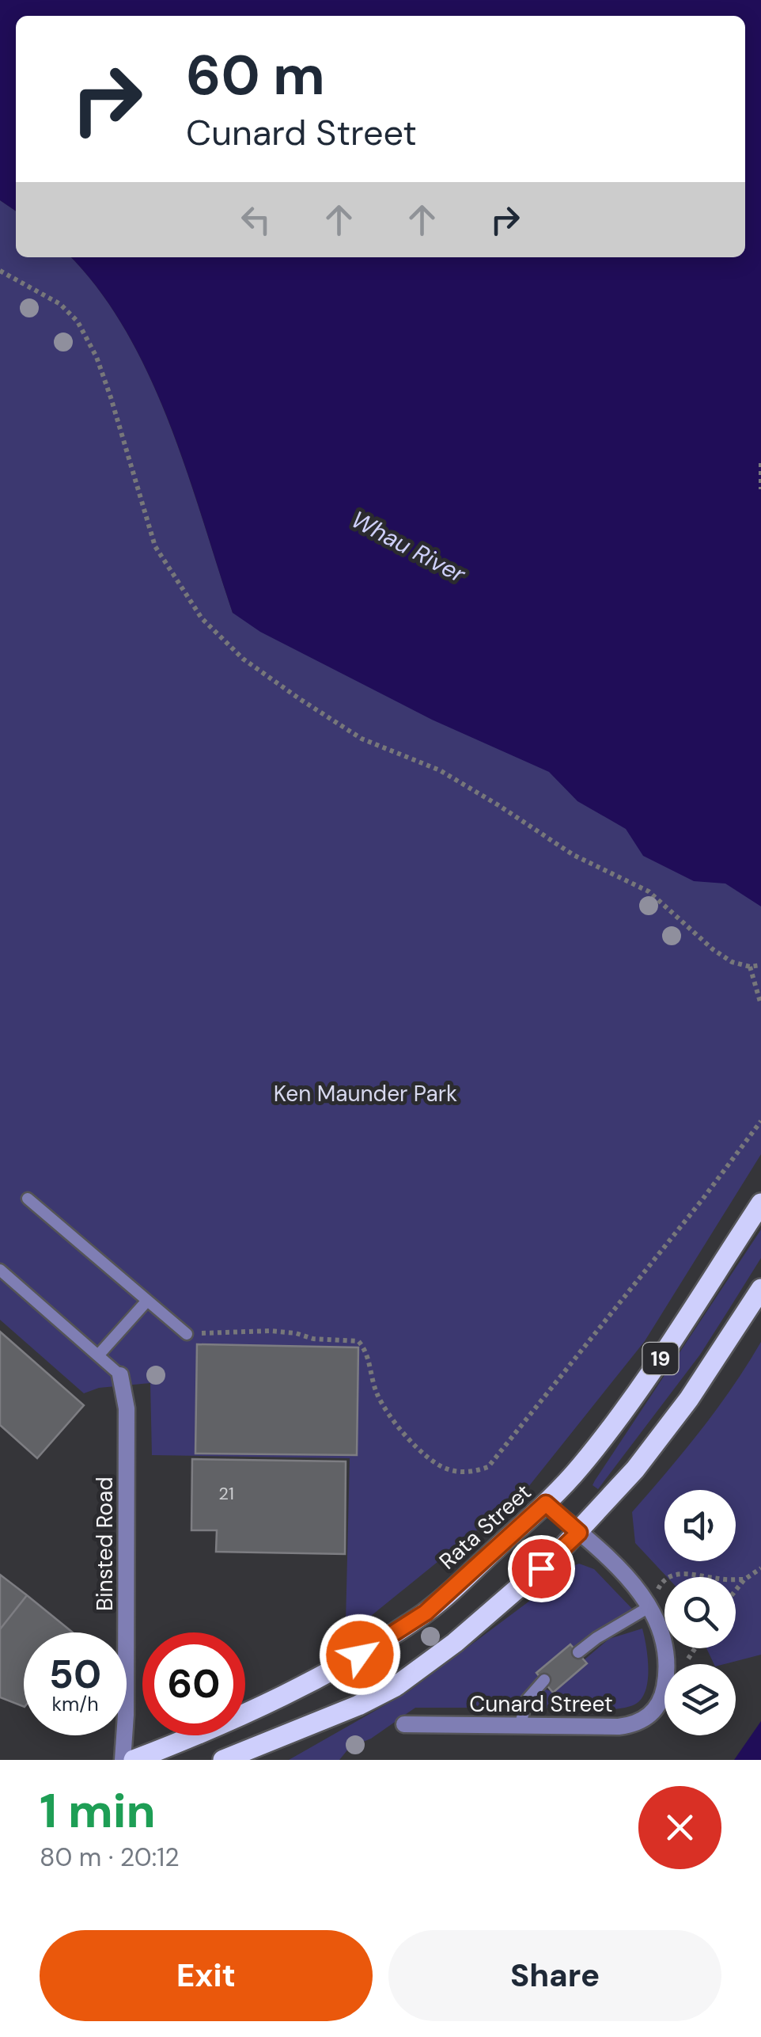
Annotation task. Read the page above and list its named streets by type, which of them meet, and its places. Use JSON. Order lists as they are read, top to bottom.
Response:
{
  "streets": {
    "main road": ["19", "Rata Street"],
    "street": ["Binsted Road", "Cunard Street"]
  },
  "crossings": [
    ["19", "Cunard Street"],
    ["Rata Street", "Cunard Street"]
  ],
  "water": ["Whau River"],
  "parks": ["Ken Maunder Park"],
  "house_numbers": ["21"],
  "page": {
    "turn": ["60 m", "Cunard Street"],
    "speed": "50 km/h",
    "limit": "60",
    "heading": ["1 min", "80 m · 20:12"],
    "buttons": ["Exit", "Share"]
  }
}
